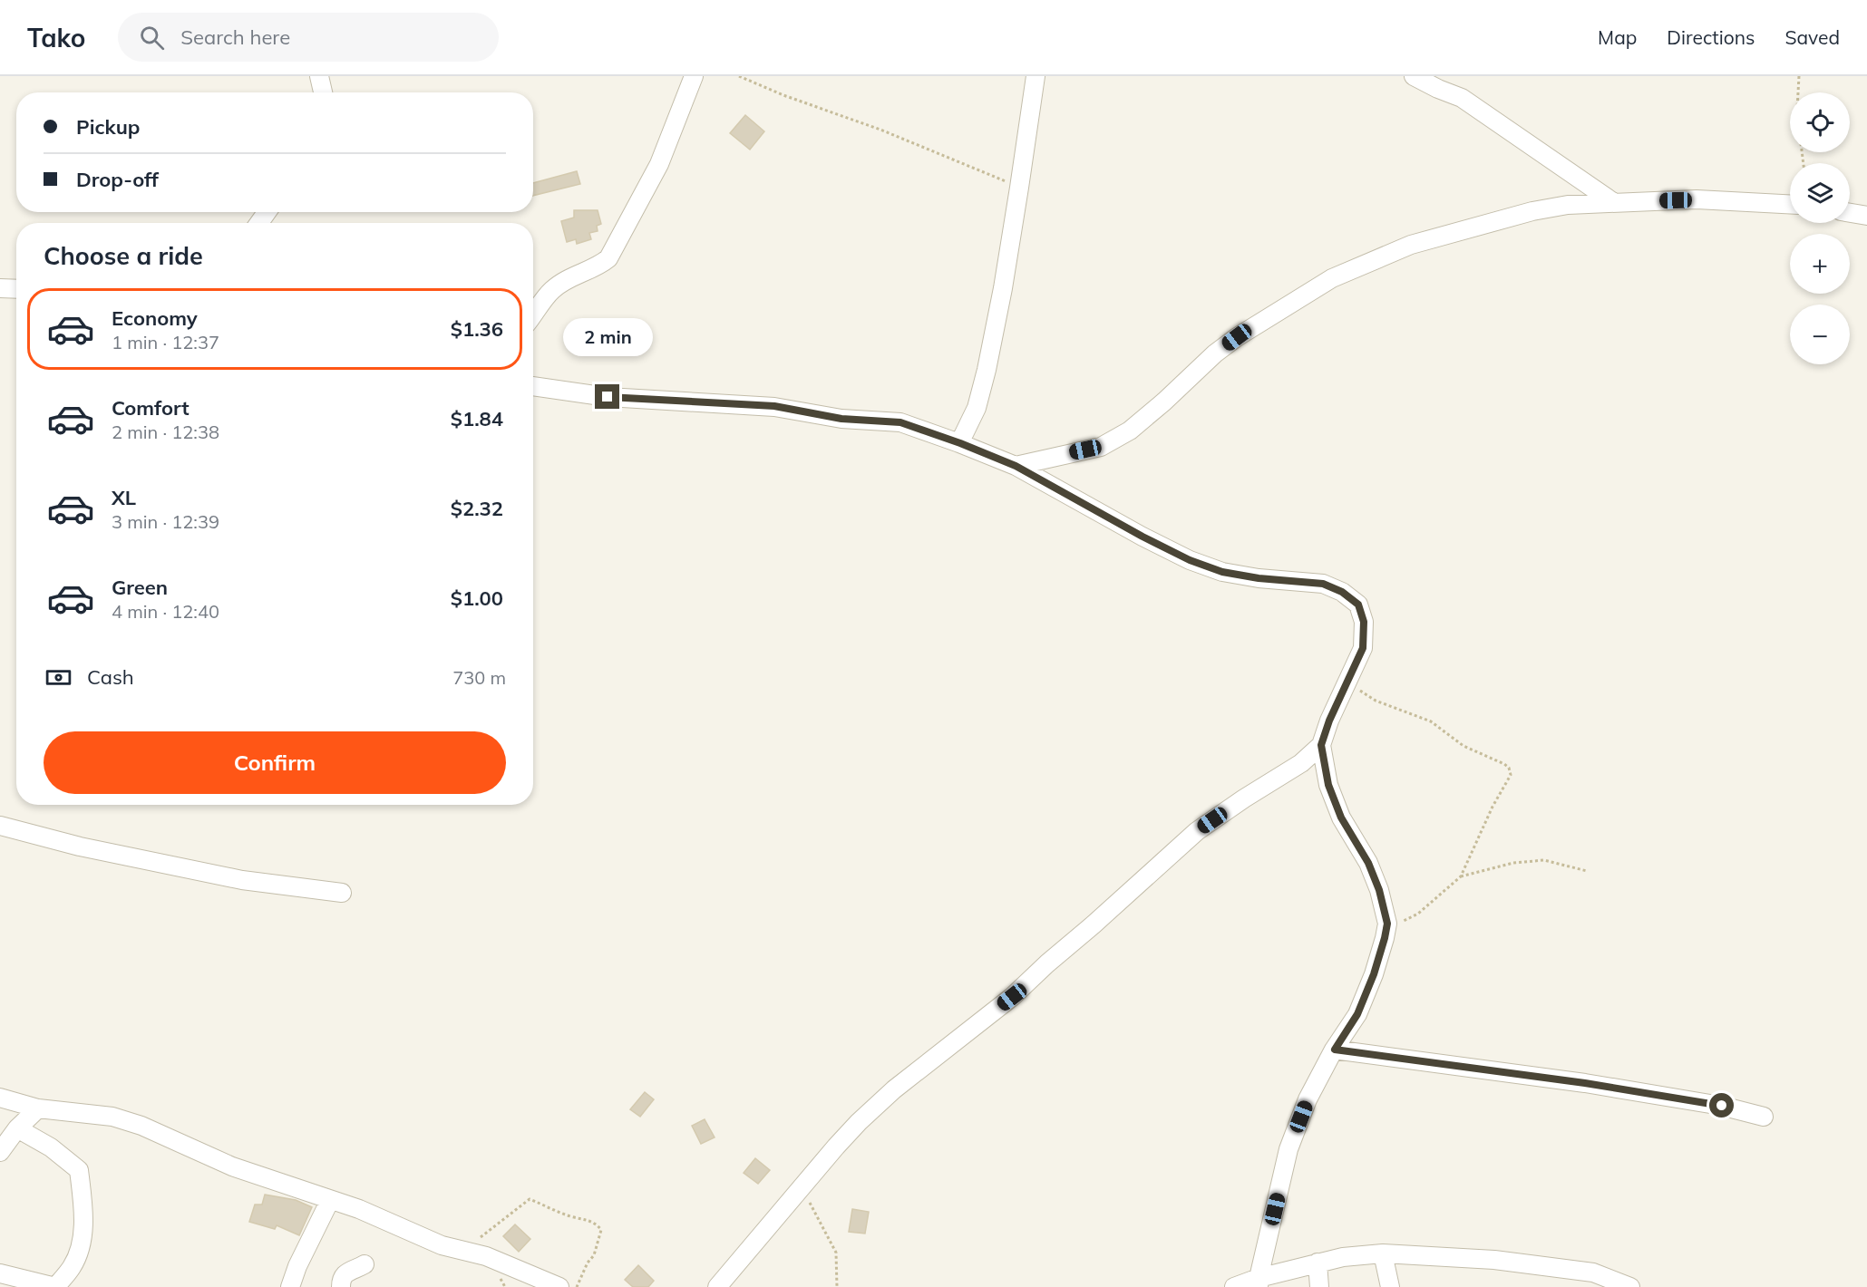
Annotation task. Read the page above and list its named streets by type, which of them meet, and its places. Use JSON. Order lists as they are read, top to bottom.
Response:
{
  "page": {
    "header": "Tako",
    "search": "Search here",
    "nav": ["Map", "Directions", "Saved"],
    "map_buttons": ["+", "−"],
    "banner": ["Pickup", "Drop-off"],
    "heading": "Choose a ride",
    "list": [
      {
        "name": "Economy",
        "note": "1 min · 12:37",
        "value": "$1.36"
      },
      {
        "name": "Comfort",
        "note": "2 min · 12:38",
        "value": "$1.84"
      },
      {
        "name": "XL",
        "note": "3 min · 12:39",
        "value": "$2.32"
      },
      {
        "name": "Green",
        "note": "4 min · 12:40",
        "value": "$1.00"
      }
    ],
    "bubble": "2 min",
    "pay": ["Cash", "730 m"],
    "buttons": "Confirm"
  }
}
